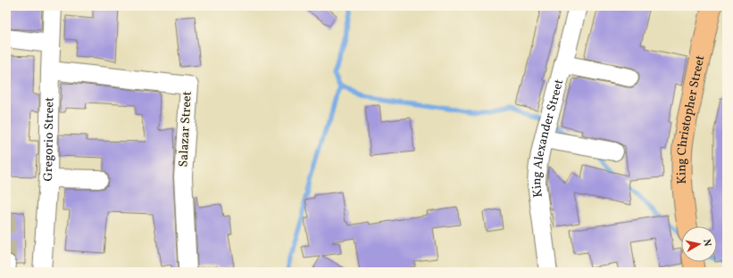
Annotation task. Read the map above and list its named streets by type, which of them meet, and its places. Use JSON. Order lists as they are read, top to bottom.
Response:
{
  "streets": {
    "main road": ["King Christopher Street"],
    "street": ["Salazar Street", "King Alexander Street", "Gregorio Street"]
  },
  "crossings": [
    ["Salazar Street", "Gregorio Street"]
  ],
  "north": "right"
}
